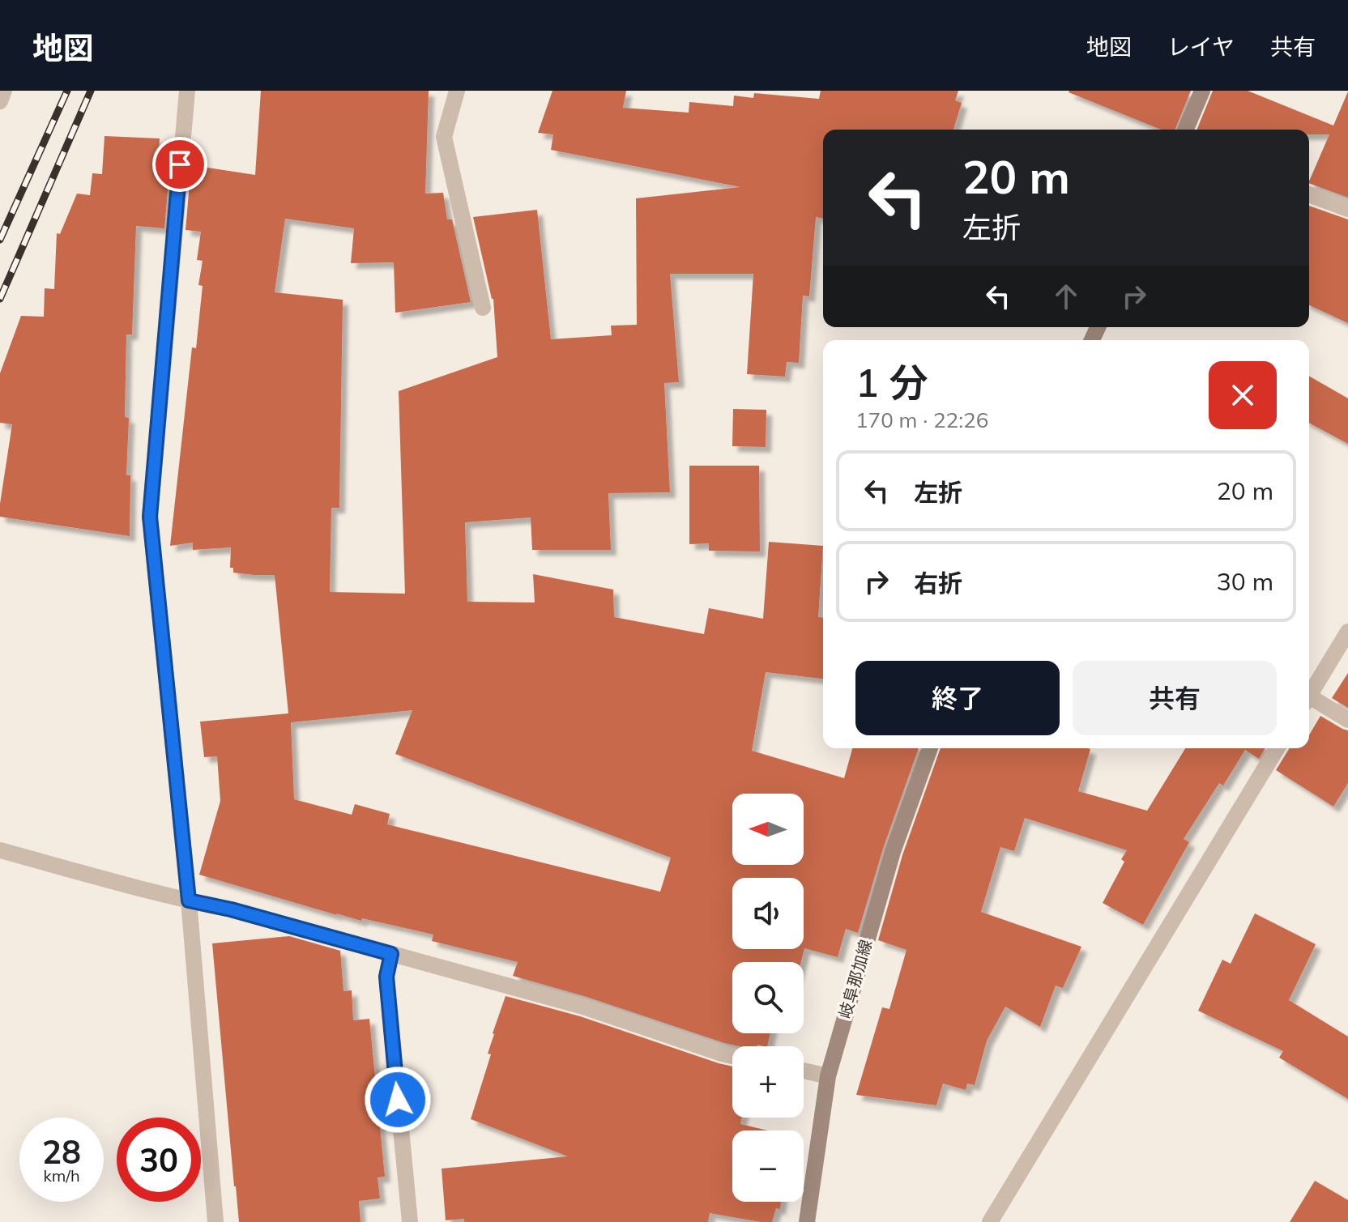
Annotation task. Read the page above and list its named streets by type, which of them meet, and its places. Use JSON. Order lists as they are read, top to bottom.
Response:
{
  "streets": {
    "main road": ["岐阜那加線"]
  },
  "north": "left",
  "page": {
    "header": "地図",
    "nav": ["地図", "レイヤ", "共有"],
    "turn": ["20 m", "左折"],
    "heading": ["1 分", "170 m · 22:26"],
    "list": [
      {
        "name": "左折",
        "value": "20 m"
      },
      {
        "name": "右折",
        "value": "30 m"
      }
    ],
    "buttons": ["終了", "共有"],
    "map_buttons": ["+", "−"],
    "speed": "28 km/h",
    "limit": "30"
  }
}
